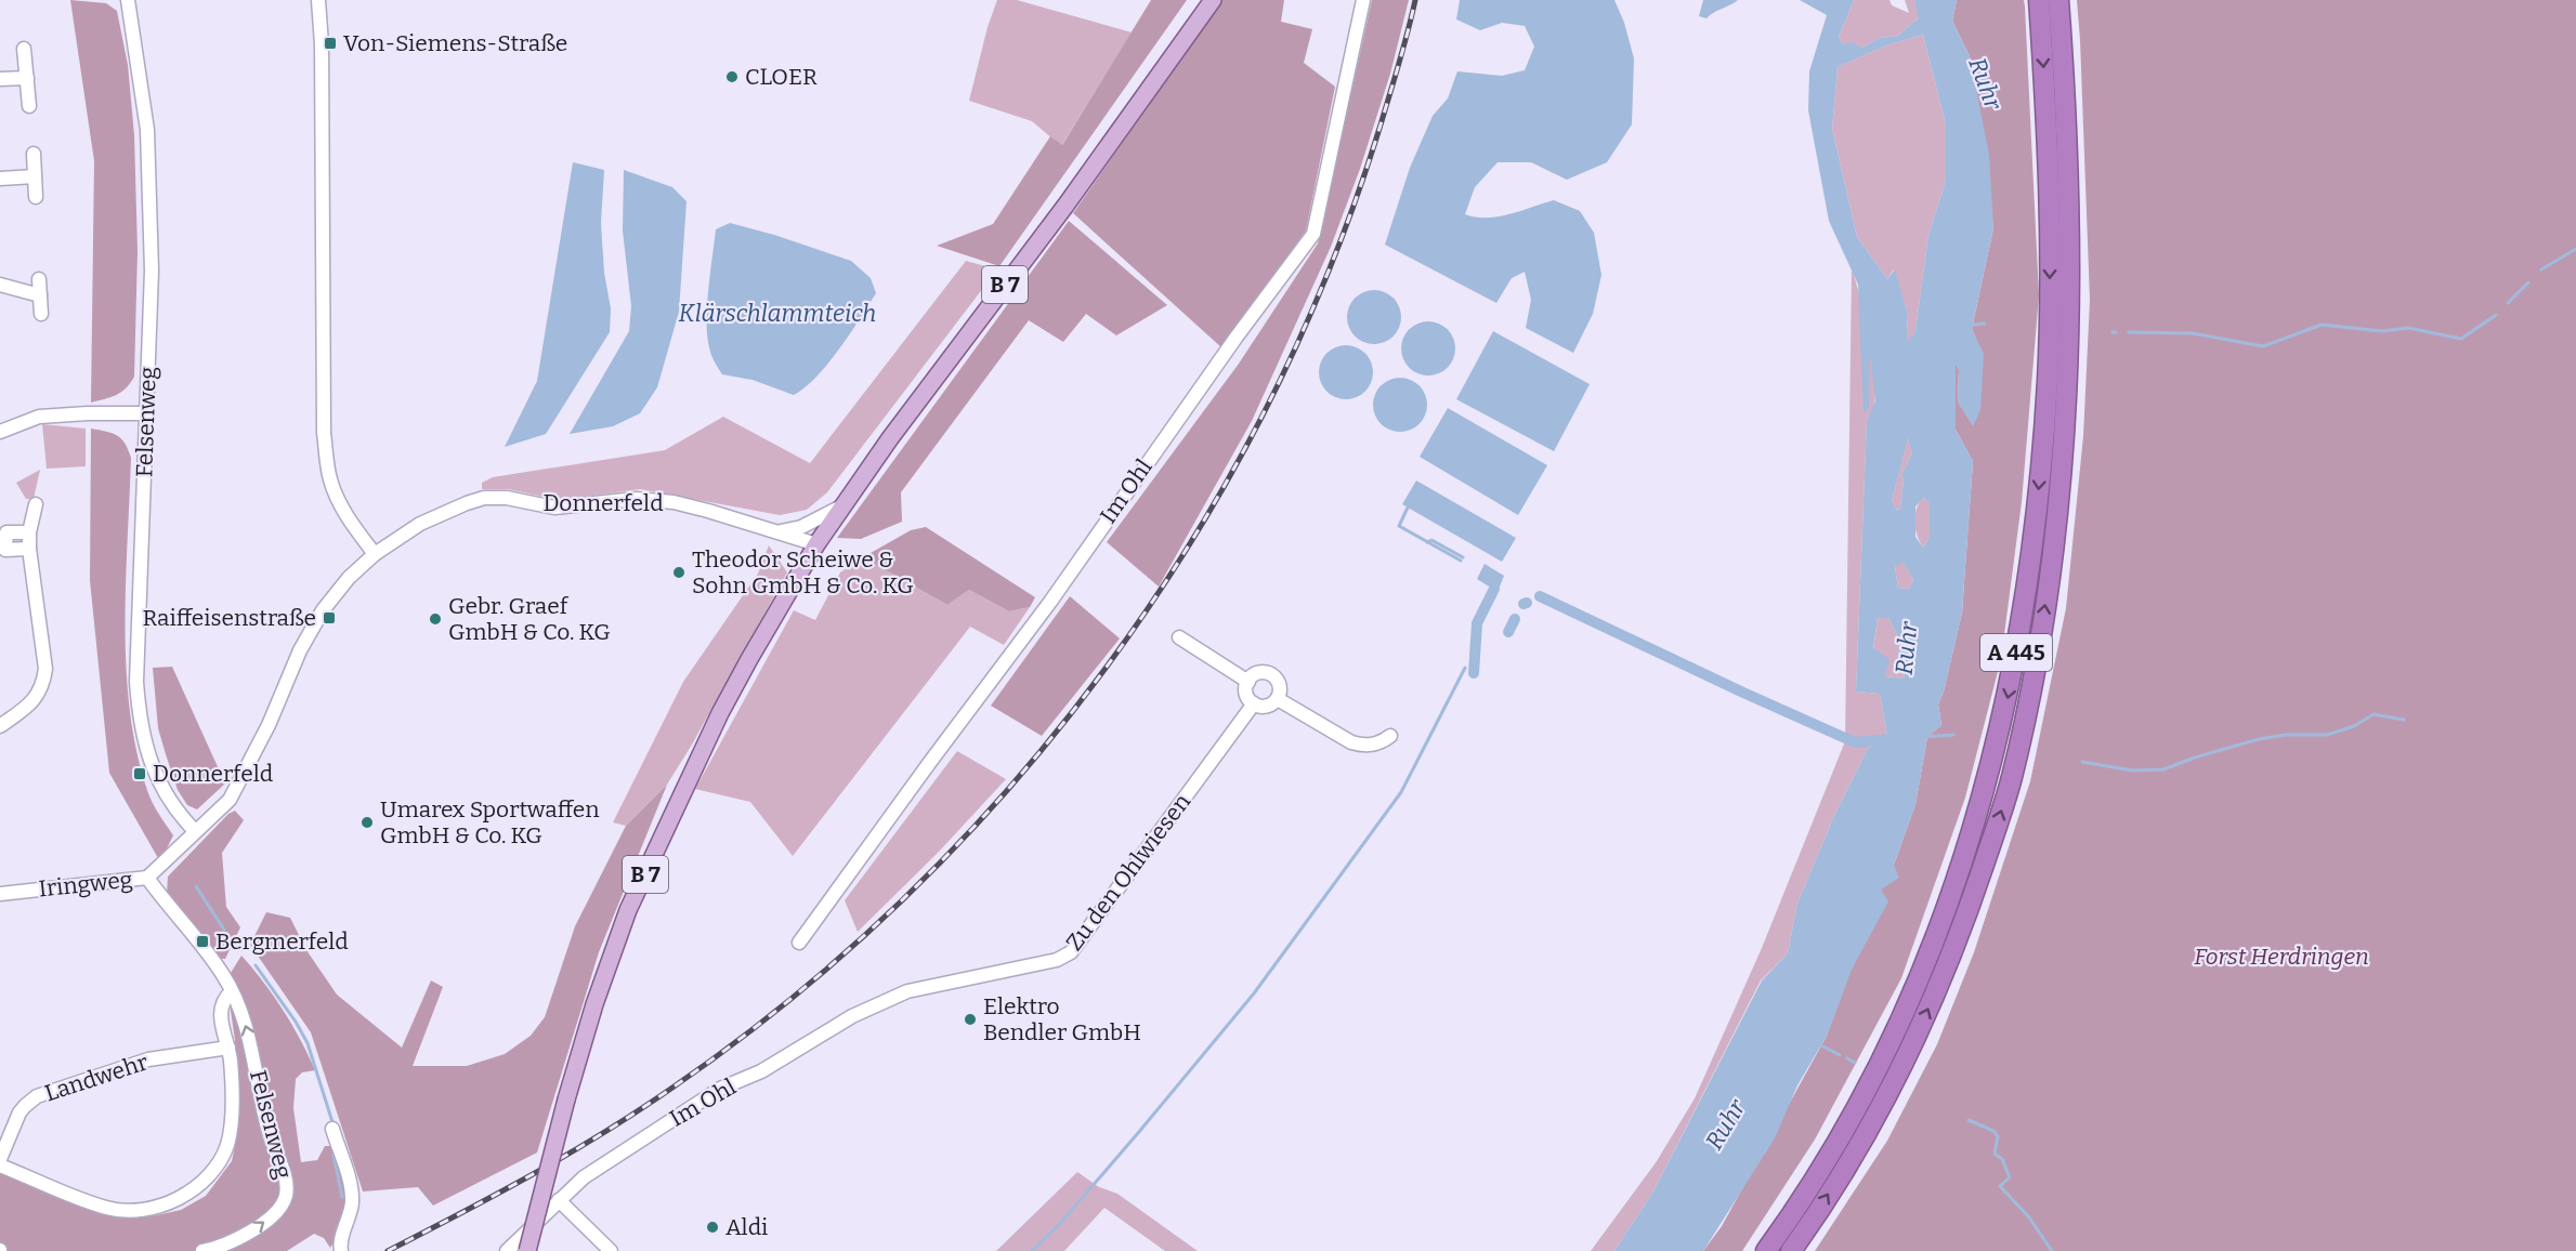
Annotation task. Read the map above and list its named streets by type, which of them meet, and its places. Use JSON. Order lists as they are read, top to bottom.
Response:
{
  "streets": {
    "highway": ["A 445"],
    "main road": ["B 7"],
    "street": [
      "Felsenweg",
      "Im Ohl",
      "Donnerfeld",
      "Zu den Ohlwiesen",
      "Iringweg",
      "Landwehr"
    ]
  },
  "crossings": [
    ["B 7", "Donnerfeld"],
    ["Felsenweg", "Donnerfeld"],
    ["Felsenweg", "Iringweg"],
    ["Im Ohl", "Zu den Ohlwiesen"],
    ["Donnerfeld", "Iringweg"]
  ],
  "water": ["Ruhr", "Klärschlammteich"],
  "parks": ["Forst Herdringen"],
  "places": {
    "transit": [
      "Von-Siemens-Straße",
      "Raiffeisenstraße",
      "Donnerfeld",
      "Bergmerfeld"
    ],
    "other": [
      "CLOER",
      "Theodor Scheiwe & Sohn GmbH & Co. KG",
      "Gebr. Graef GmbH & Co. KG",
      "Umarex Sportwaffen GmbH & Co. KG",
      "Elektro Bendler GmbH",
      "Aldi"
    ]
  }
}
